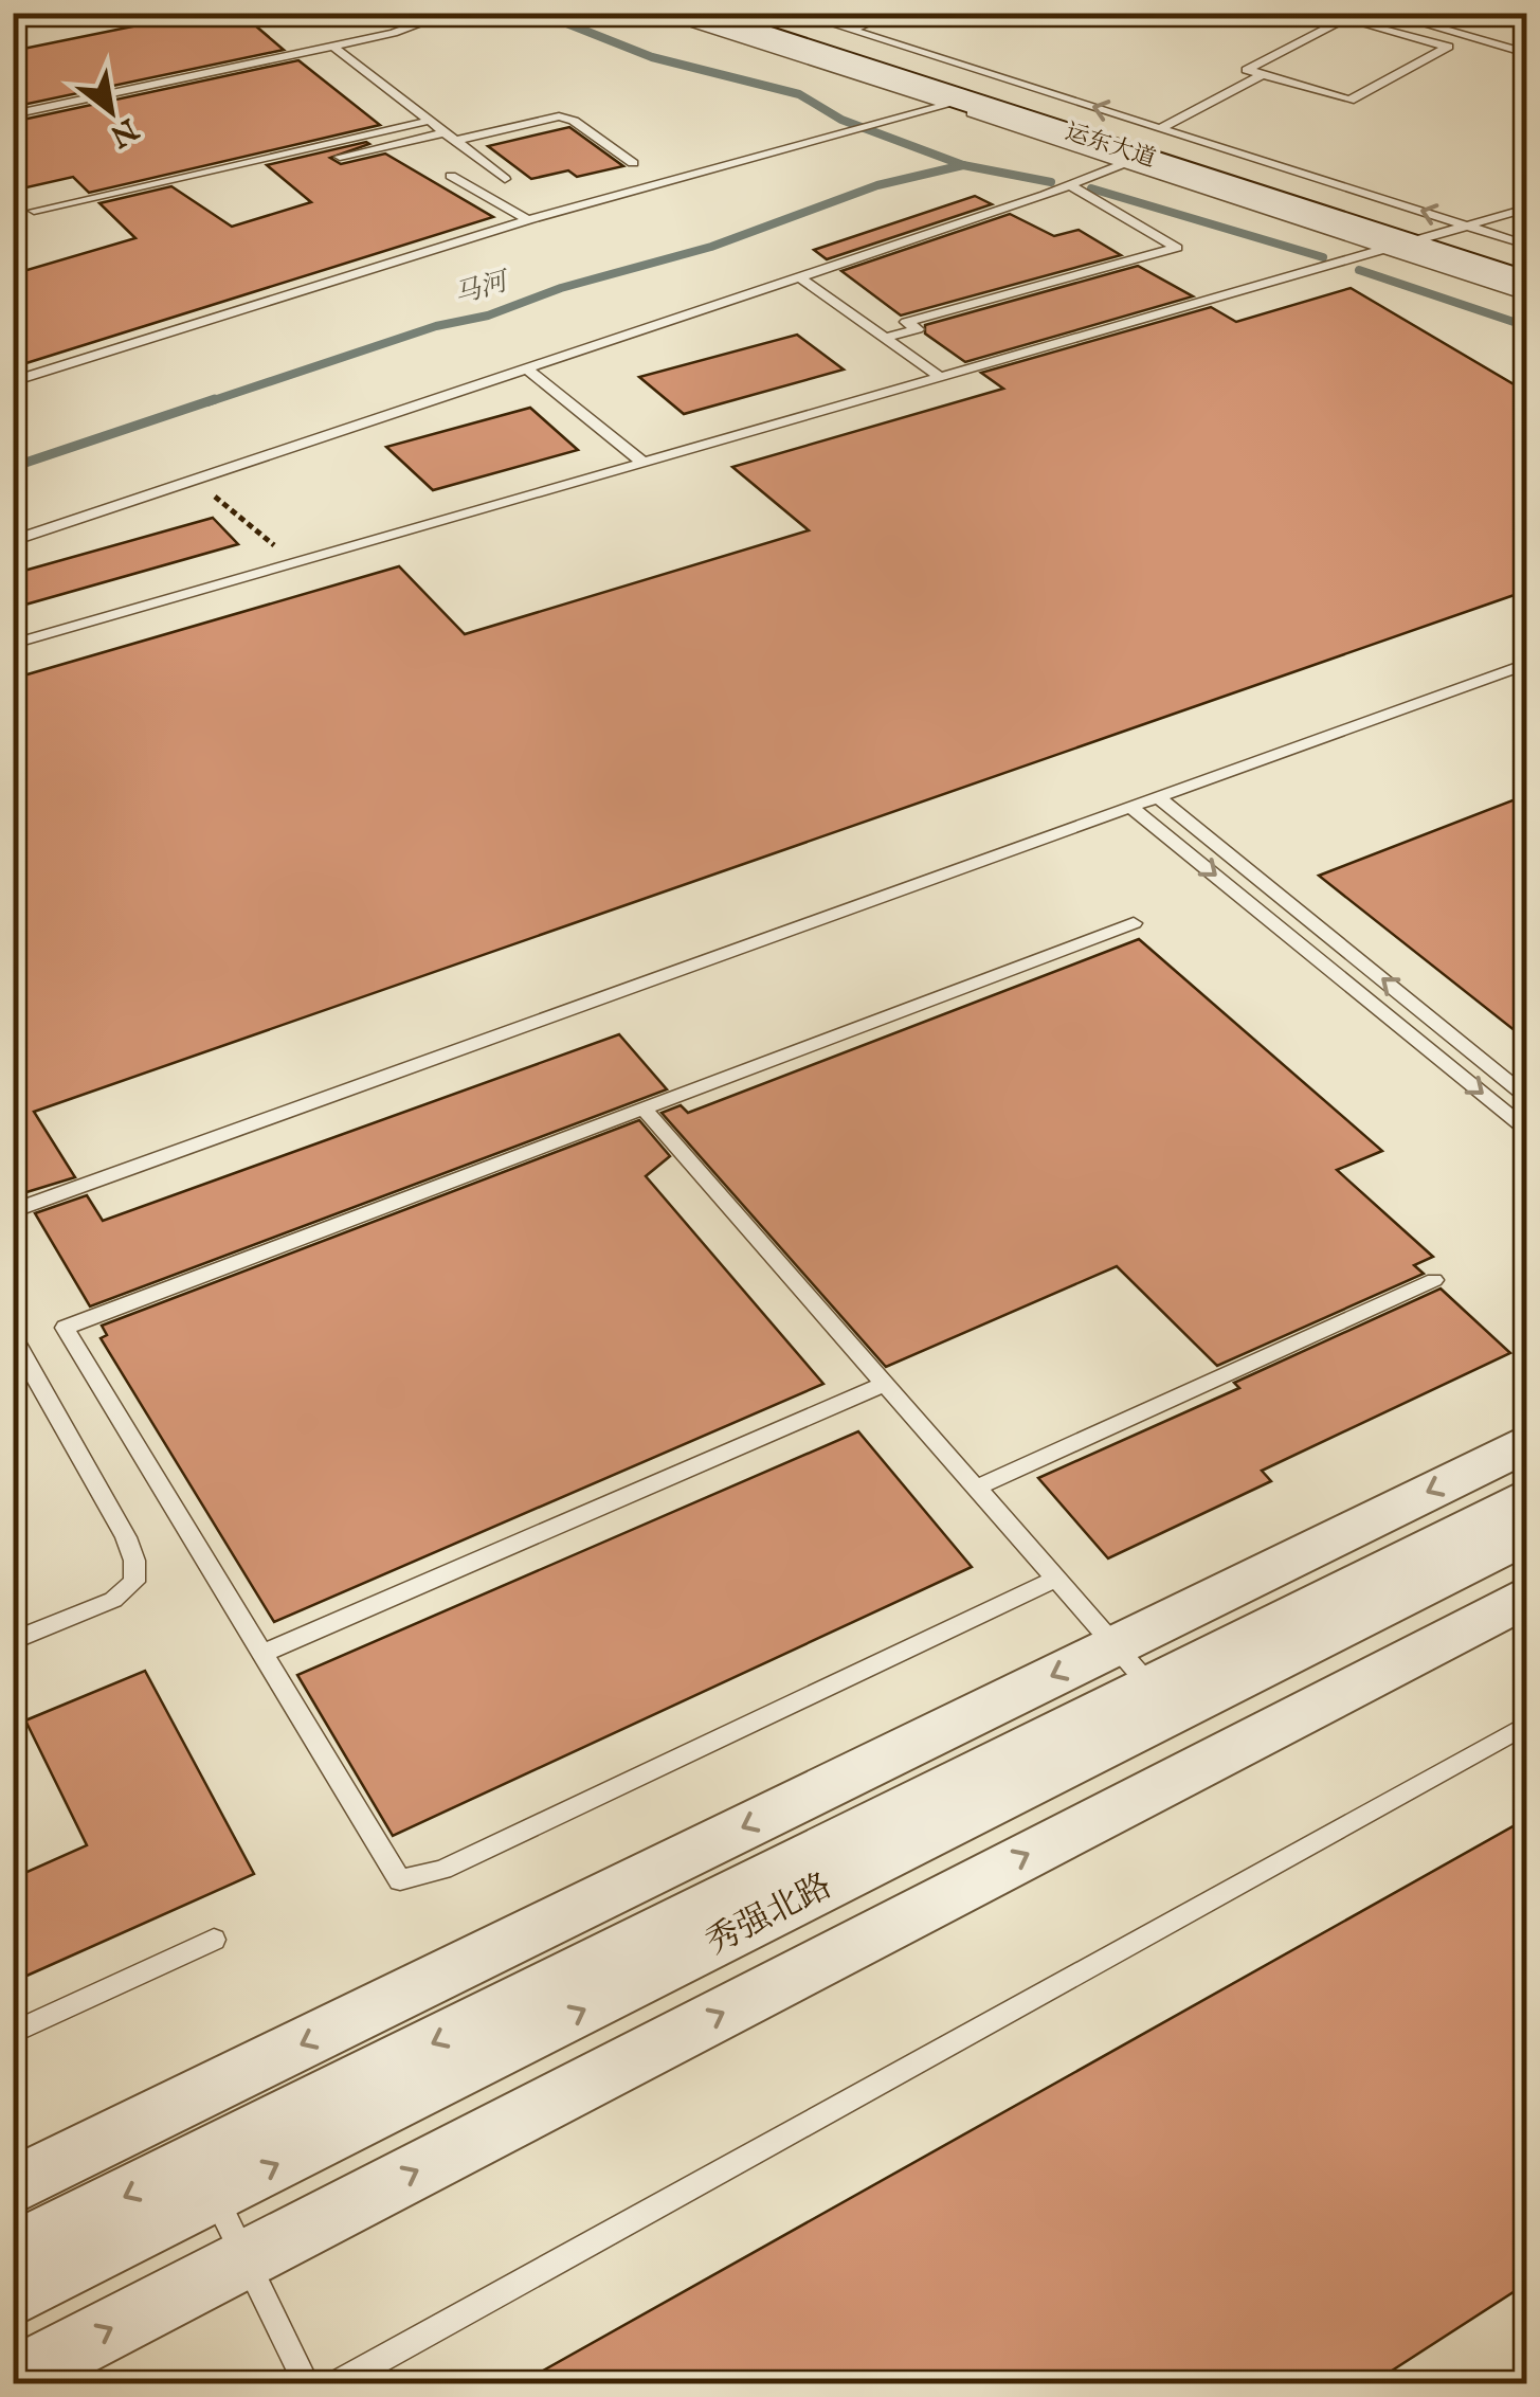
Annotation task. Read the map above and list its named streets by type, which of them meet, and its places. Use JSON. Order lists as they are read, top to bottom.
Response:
{
  "streets": {
    "main road": ["运东大道"],
    "street": ["秀强北路"]
  },
  "water": ["马河"],
  "north": "bottom right"
}
